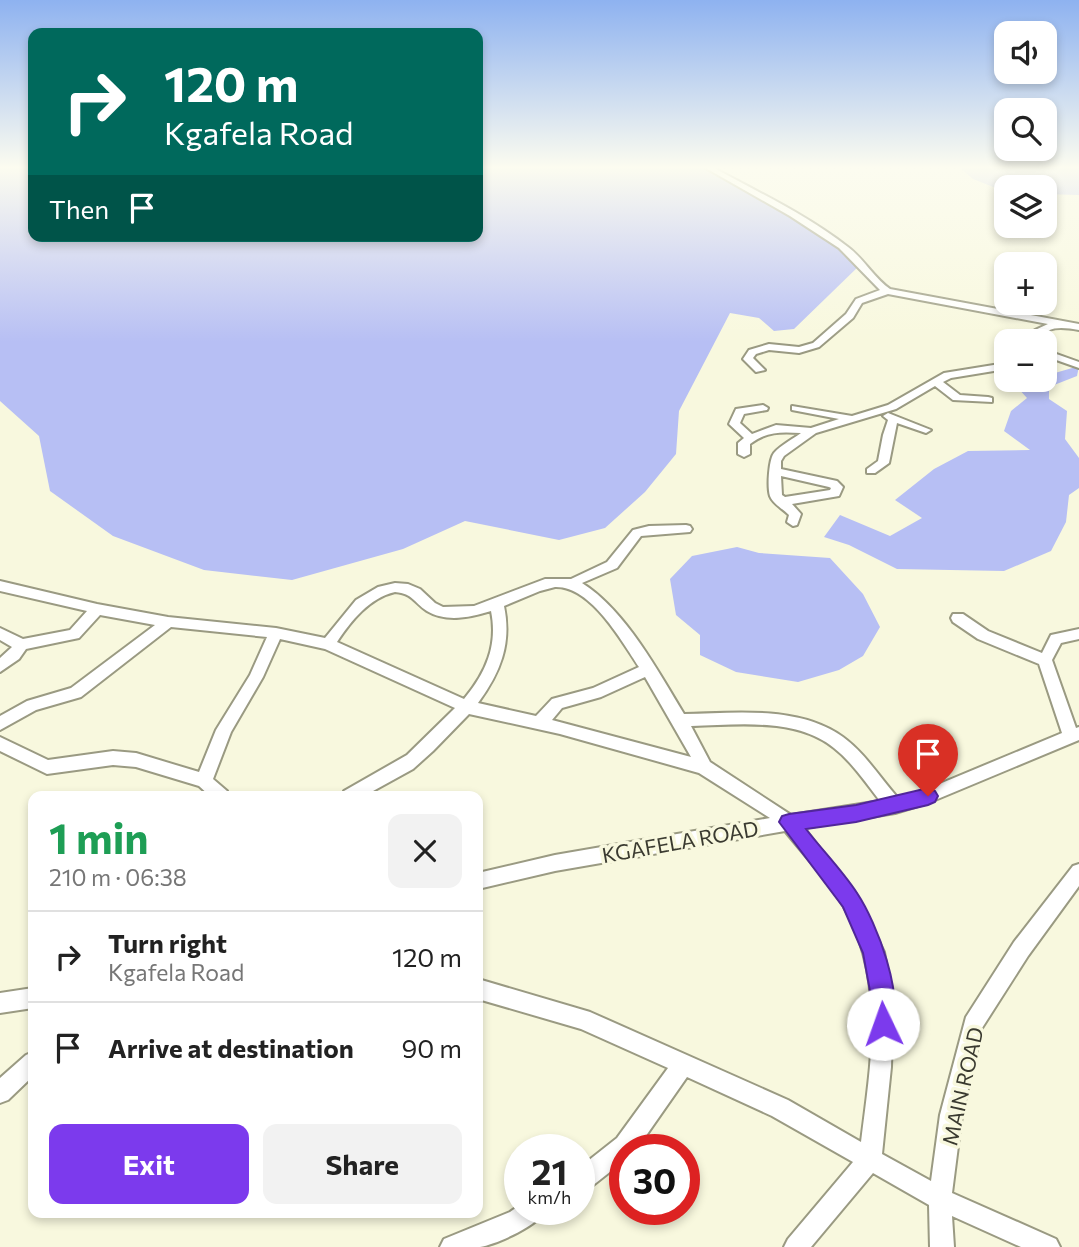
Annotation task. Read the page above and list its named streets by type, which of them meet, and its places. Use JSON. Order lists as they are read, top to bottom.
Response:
{
  "streets": {
    "street": ["KGAFELA ROAD", "MAIN ROAD"]
  },
  "page": {
    "map_buttons": ["+", "−"],
    "turn": ["120 m", "Kgafela Road"],
    "then": "Then",
    "heading": ["1 min", "210 m · 06:38"],
    "list": [
      {
        "name": "Turn right",
        "note": "Kgafela Road",
        "value": "120 m"
      },
      {
        "name": "Arrive at destination",
        "value": "90 m"
      }
    ],
    "buttons": ["Exit", "Share"],
    "speed": "21 km/h",
    "limit": "30"
  }
}
